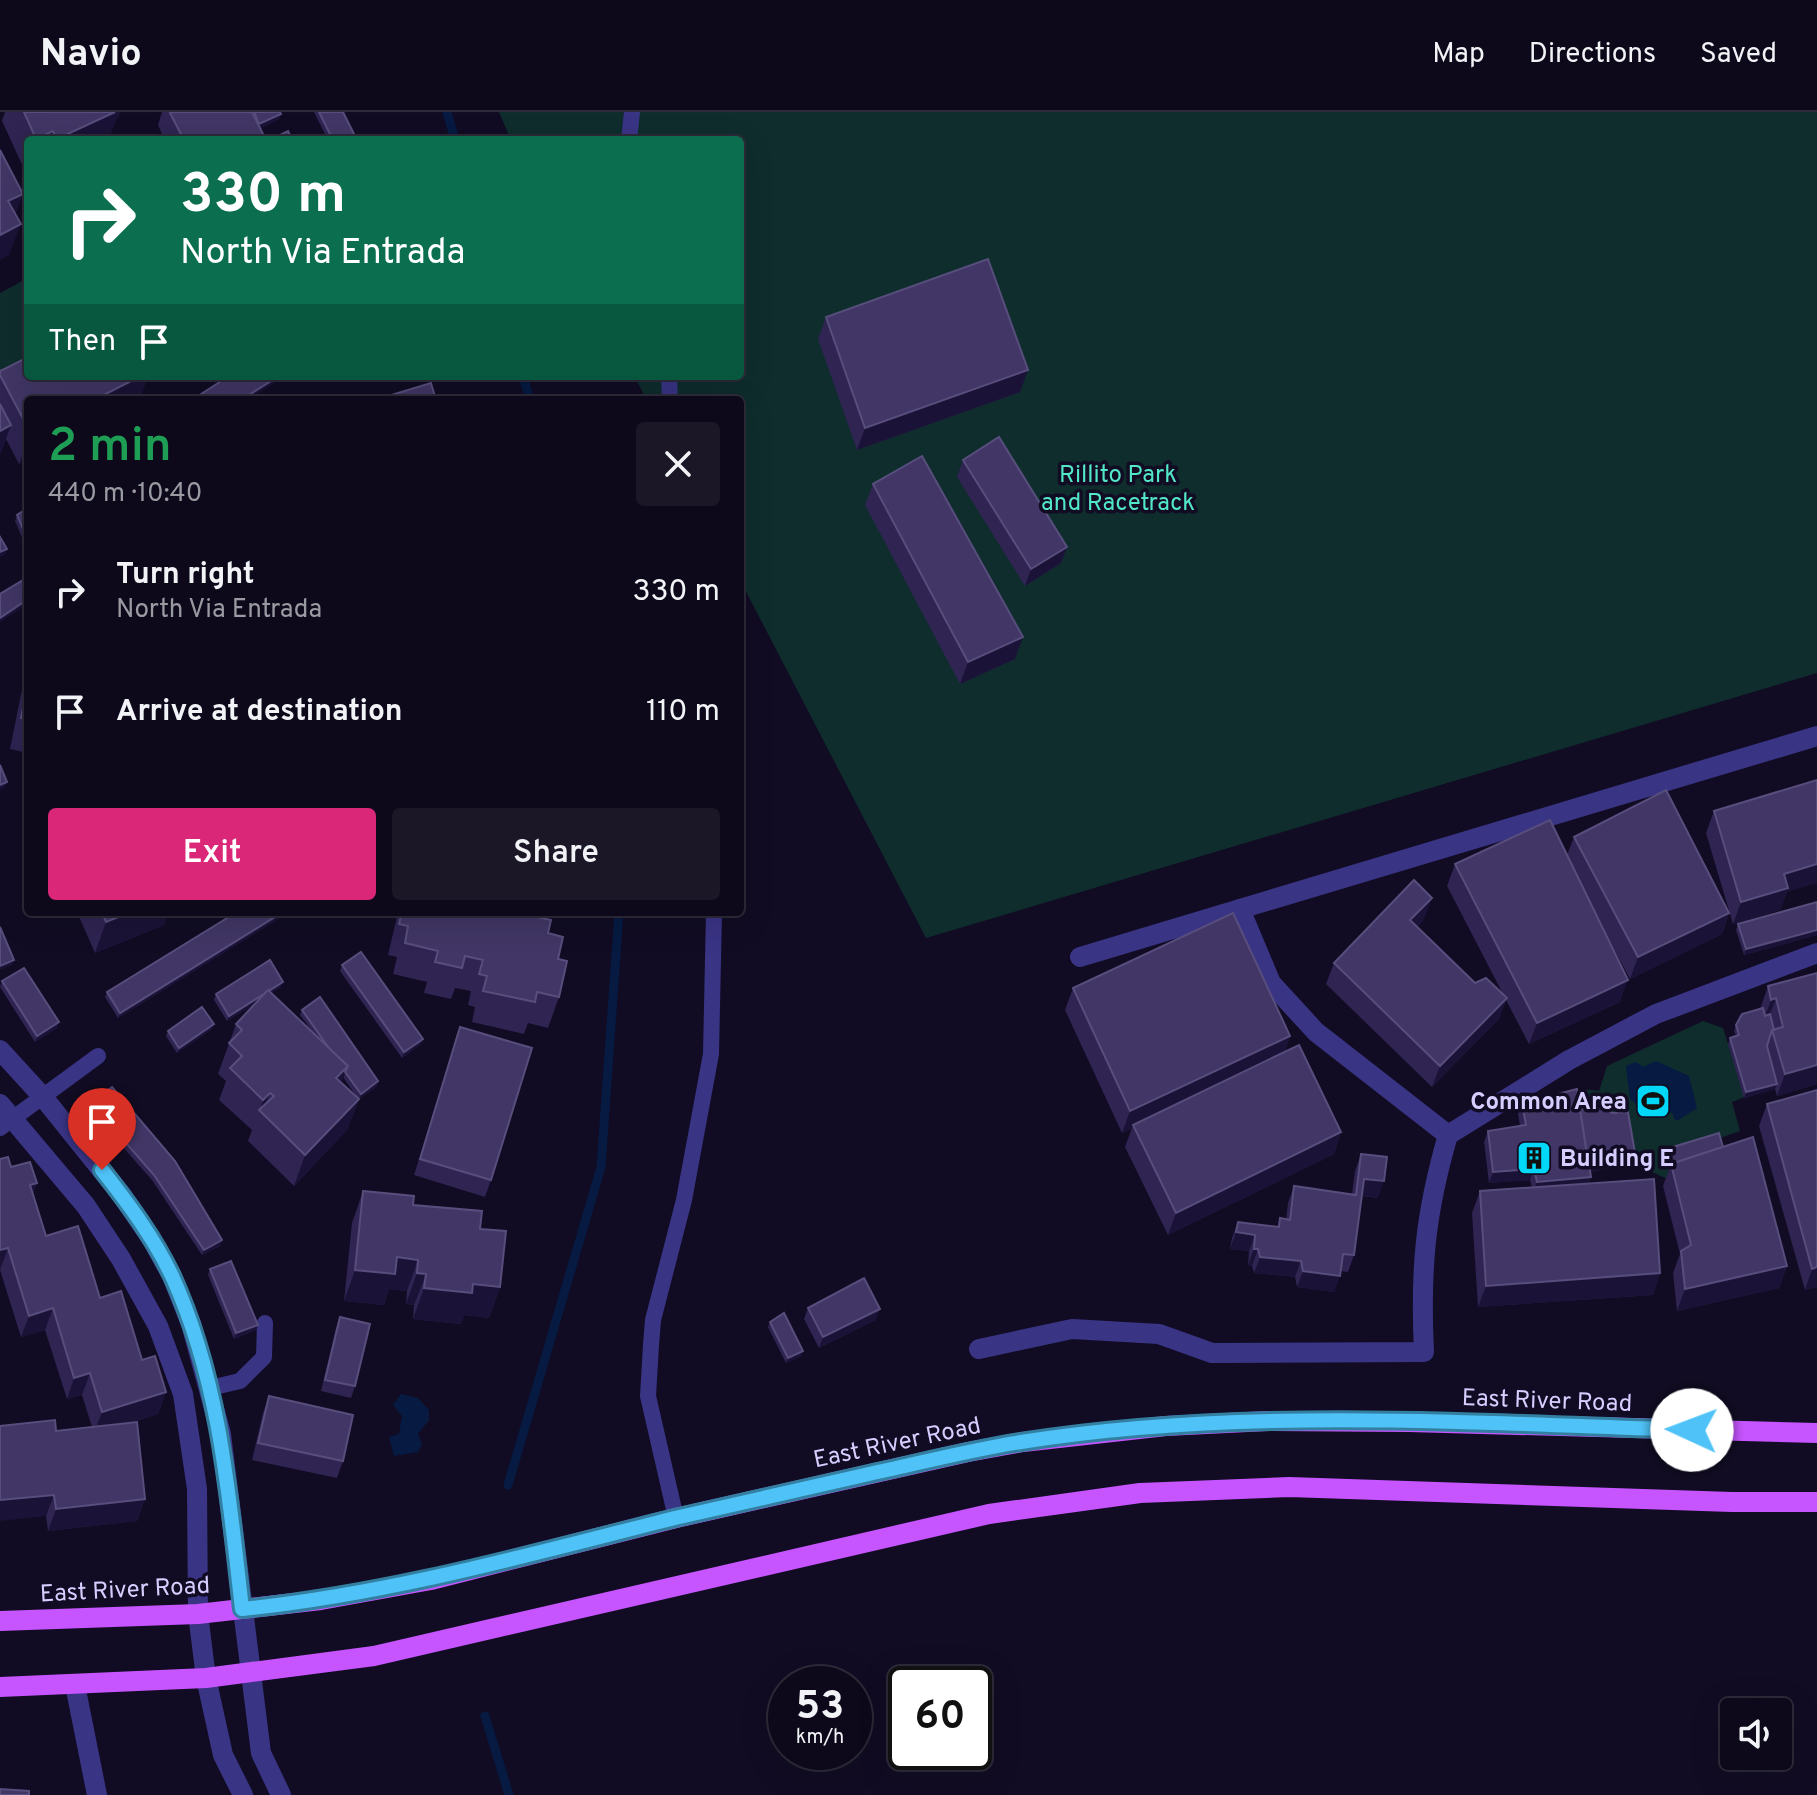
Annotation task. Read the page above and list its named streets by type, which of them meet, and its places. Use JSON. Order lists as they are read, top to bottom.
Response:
{
  "streets": {
    "main road": ["East River Road"]
  },
  "parks": ["Rillito Park and Racetrack"],
  "places": {
    "sports": ["Common Area"],
    "building": ["Building E"]
  },
  "page": {
    "header": "Navio",
    "nav": ["Map", "Directions", "Saved"],
    "turn": ["330 m", "North Via Entrada"],
    "then": "Then",
    "heading": ["2 min", "440 m · 10:40"],
    "list": [
      {
        "name": "Turn right",
        "note": "North Via Entrada",
        "value": "330 m"
      },
      {
        "name": "Arrive at destination",
        "value": "110 m"
      }
    ],
    "buttons": ["Exit", "Share"],
    "speed": "53 km/h",
    "limit": "60"
  }
}
